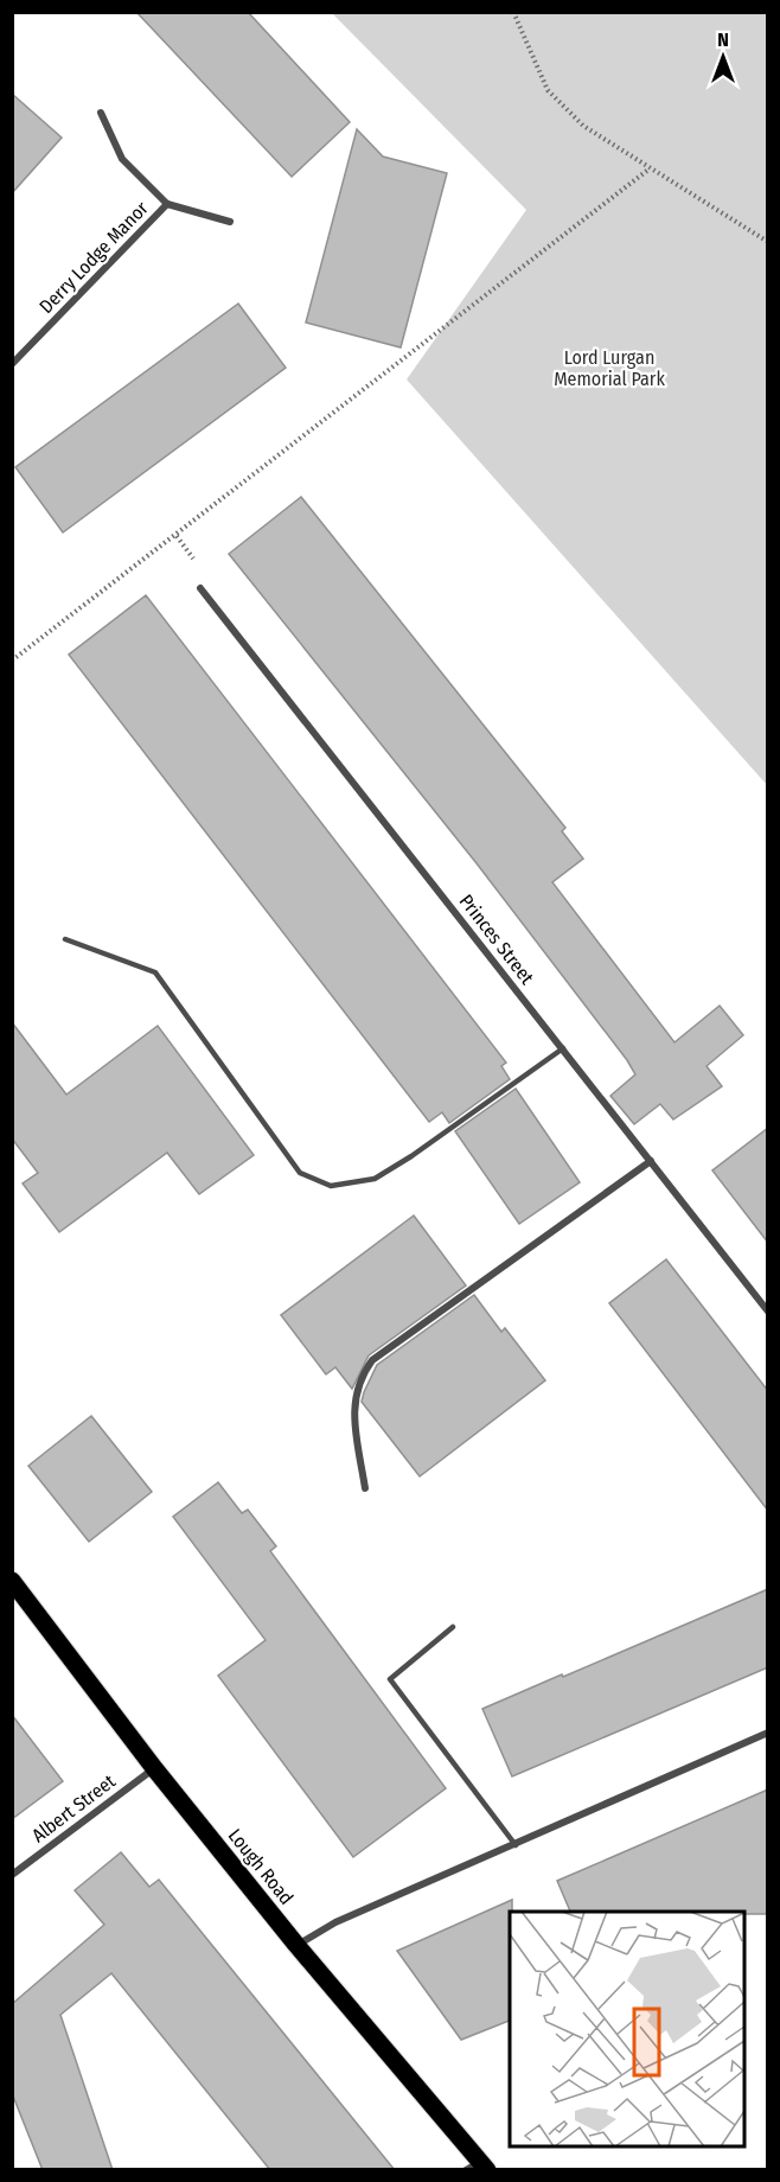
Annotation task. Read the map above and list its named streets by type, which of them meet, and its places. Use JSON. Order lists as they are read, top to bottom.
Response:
{
  "streets": {
    "main road": ["Lough Road"],
    "street": ["Derry Lodge Manor", "Princes Street", "Albert Street"]
  },
  "crossings": [
    ["Albert Street", "Lough Road"]
  ],
  "parks": ["Lord Lurgan Memorial Park"],
  "north": "top"
}
